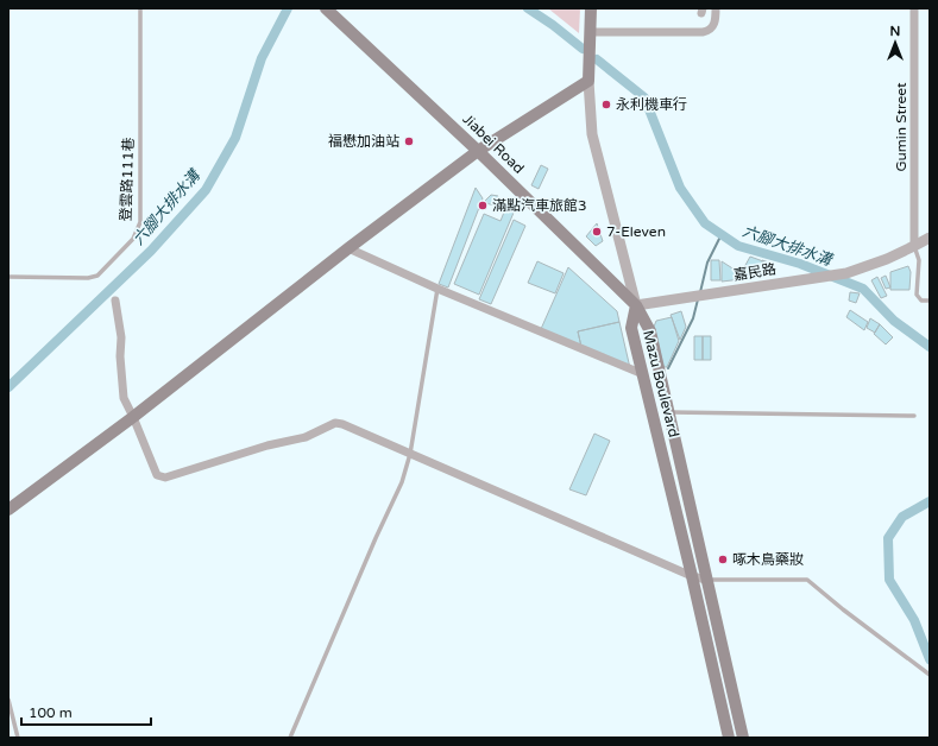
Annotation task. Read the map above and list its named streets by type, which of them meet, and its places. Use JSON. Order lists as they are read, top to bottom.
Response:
{
  "streets": {
    "main road": ["Jiabei Road", "Mazu Boulevard"],
    "street": ["Gumin Street", "嘉民路"],
    "lane": ["登雲路111巷"]
  },
  "crossings": [
    ["Gumin Street", "嘉民路"],
    ["Jiabei Road", "嘉民路"],
    ["Jiabei Road", "Mazu Boulevard"],
    ["嘉民路", "Mazu Boulevard"]
  ],
  "water": ["六腳大排水溝"],
  "places": [
    "永利機車行",
    "福懋加油站",
    "滿點汽車旅館3",
    "7-Eleven",
    "啄木鳥藥妝"
  ],
  "scale_bar": "100 m",
  "north": "top"
}
